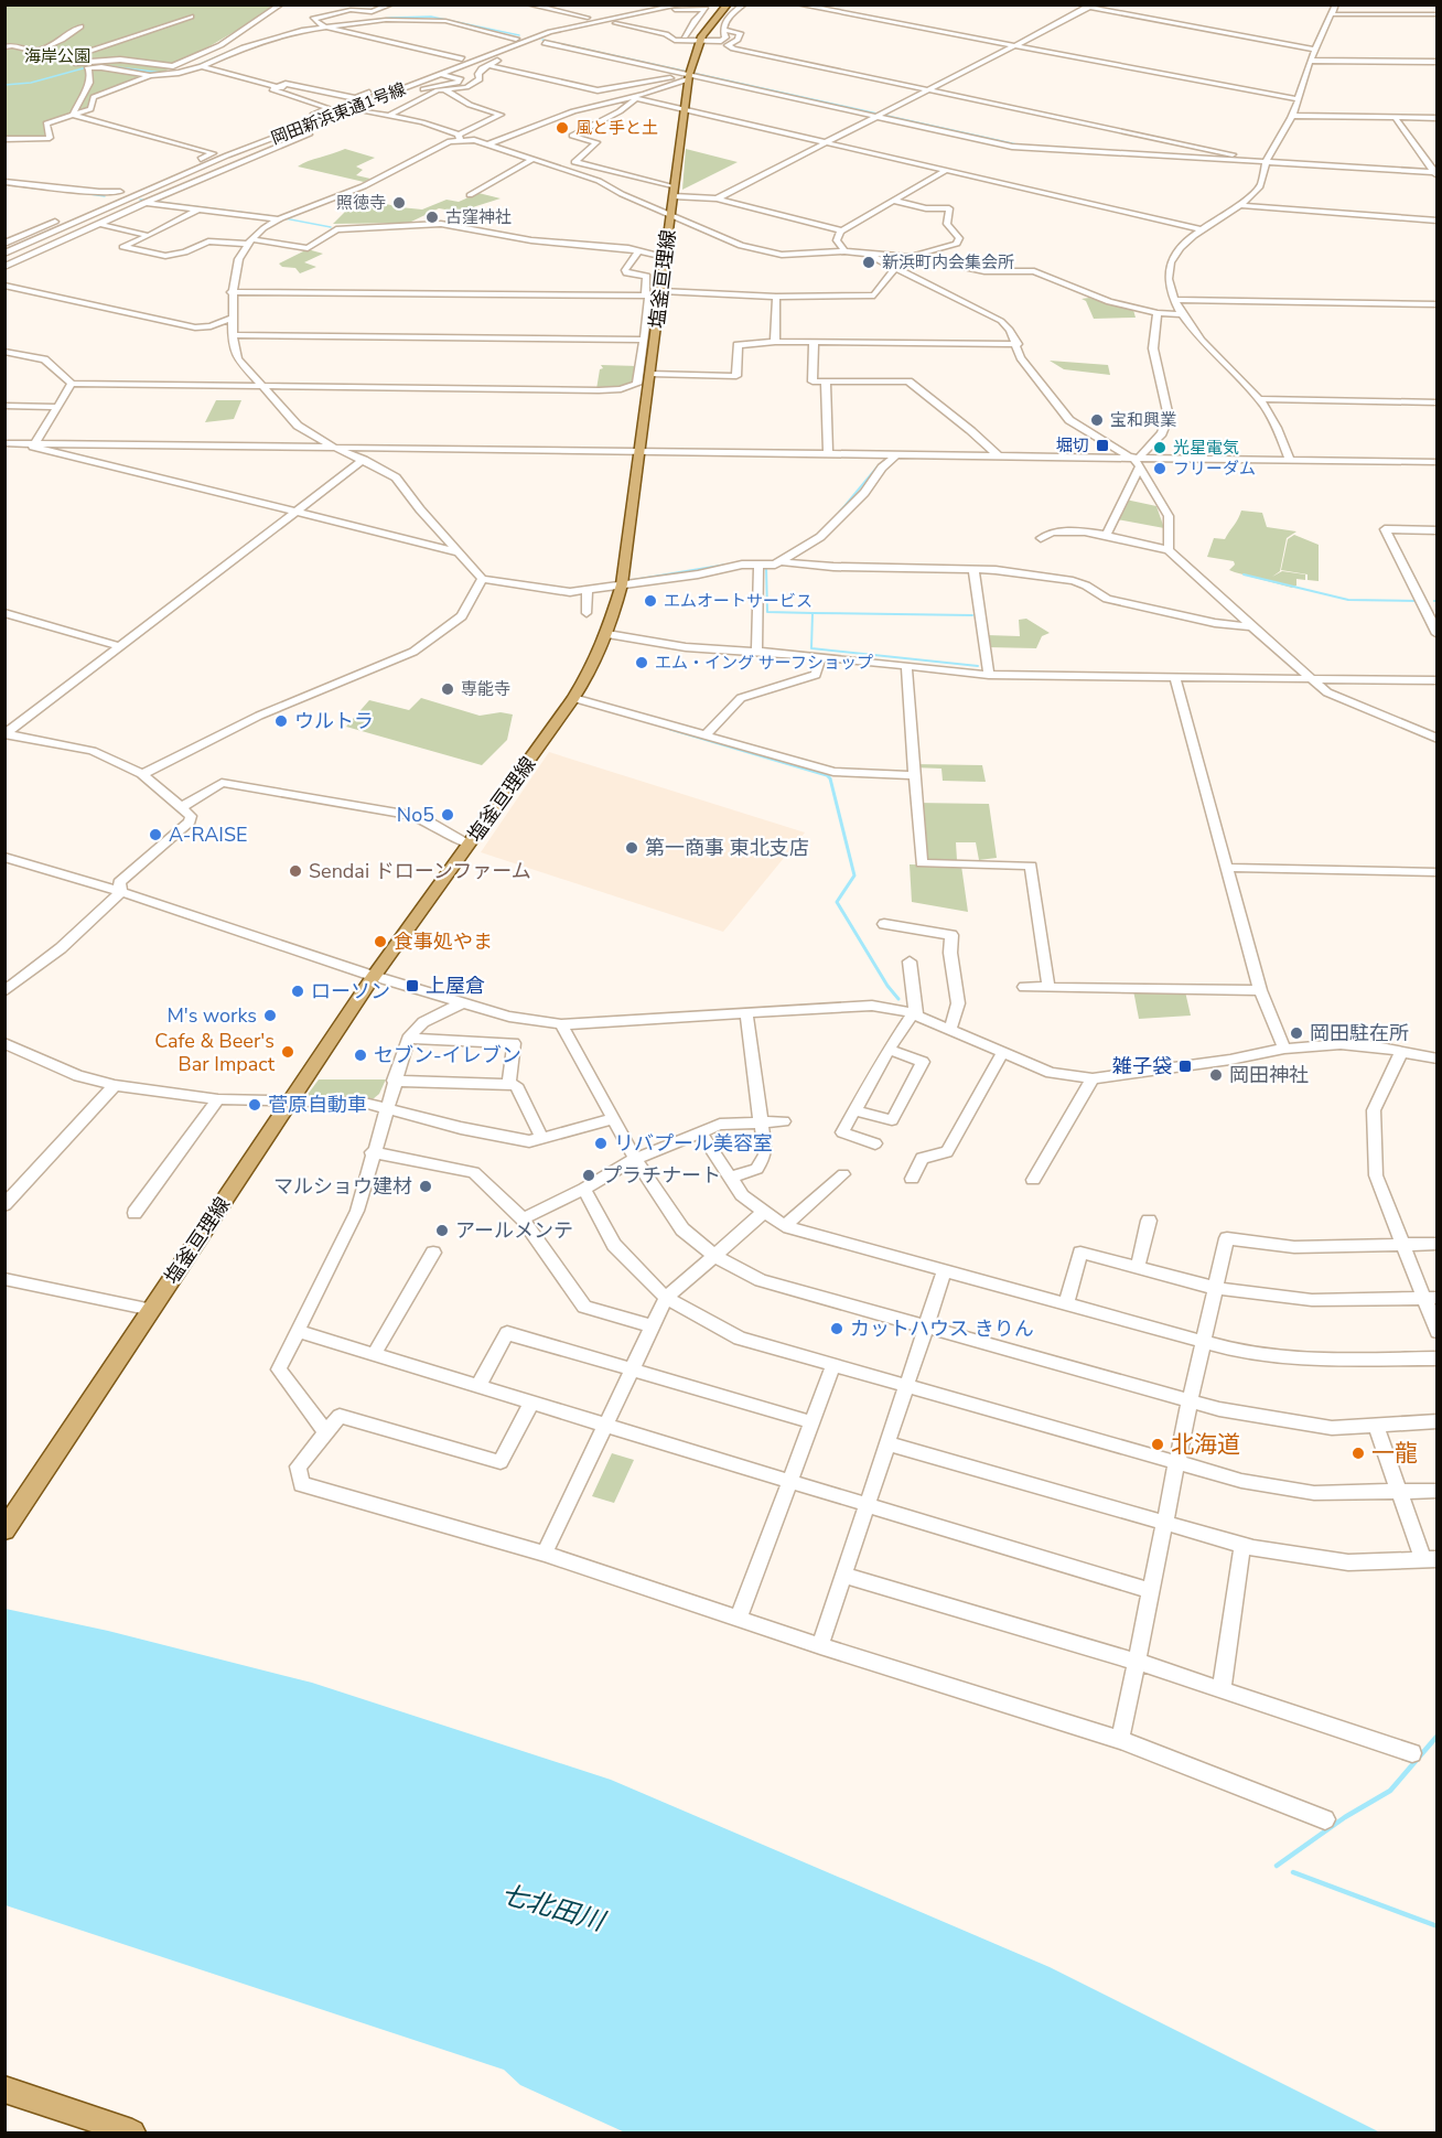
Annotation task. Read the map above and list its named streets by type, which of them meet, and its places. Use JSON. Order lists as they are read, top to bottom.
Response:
{
  "streets": {
    "main road": ["塩釜亘理線"],
    "street": ["岡田新浜東通1号線"]
  },
  "water": ["七北田川"],
  "parks": ["海岸公園"],
  "places": {
    "other": [
      "風と手と土",
      "照徳寺",
      "古窪神社",
      "新浜町内会集会所",
      "宝和興業",
      "光星電気",
      "フリーダム",
      "エムオートサービス",
      "エム・イング サーフショップ",
      "専能寺",
      "ウルトラ",
      "No5",
      "A-RAISE",
      "第一商事 東北支店",
      "Sendai ドローンファーム",
      "食事処やま",
      "ローソン",
      "M's works",
      "岡田駐在所",
      "Cafe & Beer's Bar Impact",
      "セブン-イレブン",
      "岡田神社",
      "菅原自動車",
      "リバプール美容室",
      "プラチナート",
      "マルショウ建材",
      "アールメンテ",
      "カットハウス きりん",
      "北海道",
      "一龍"
    ],
    "transit": ["堀切", "上屋倉", "雑子袋"]
  }
}
